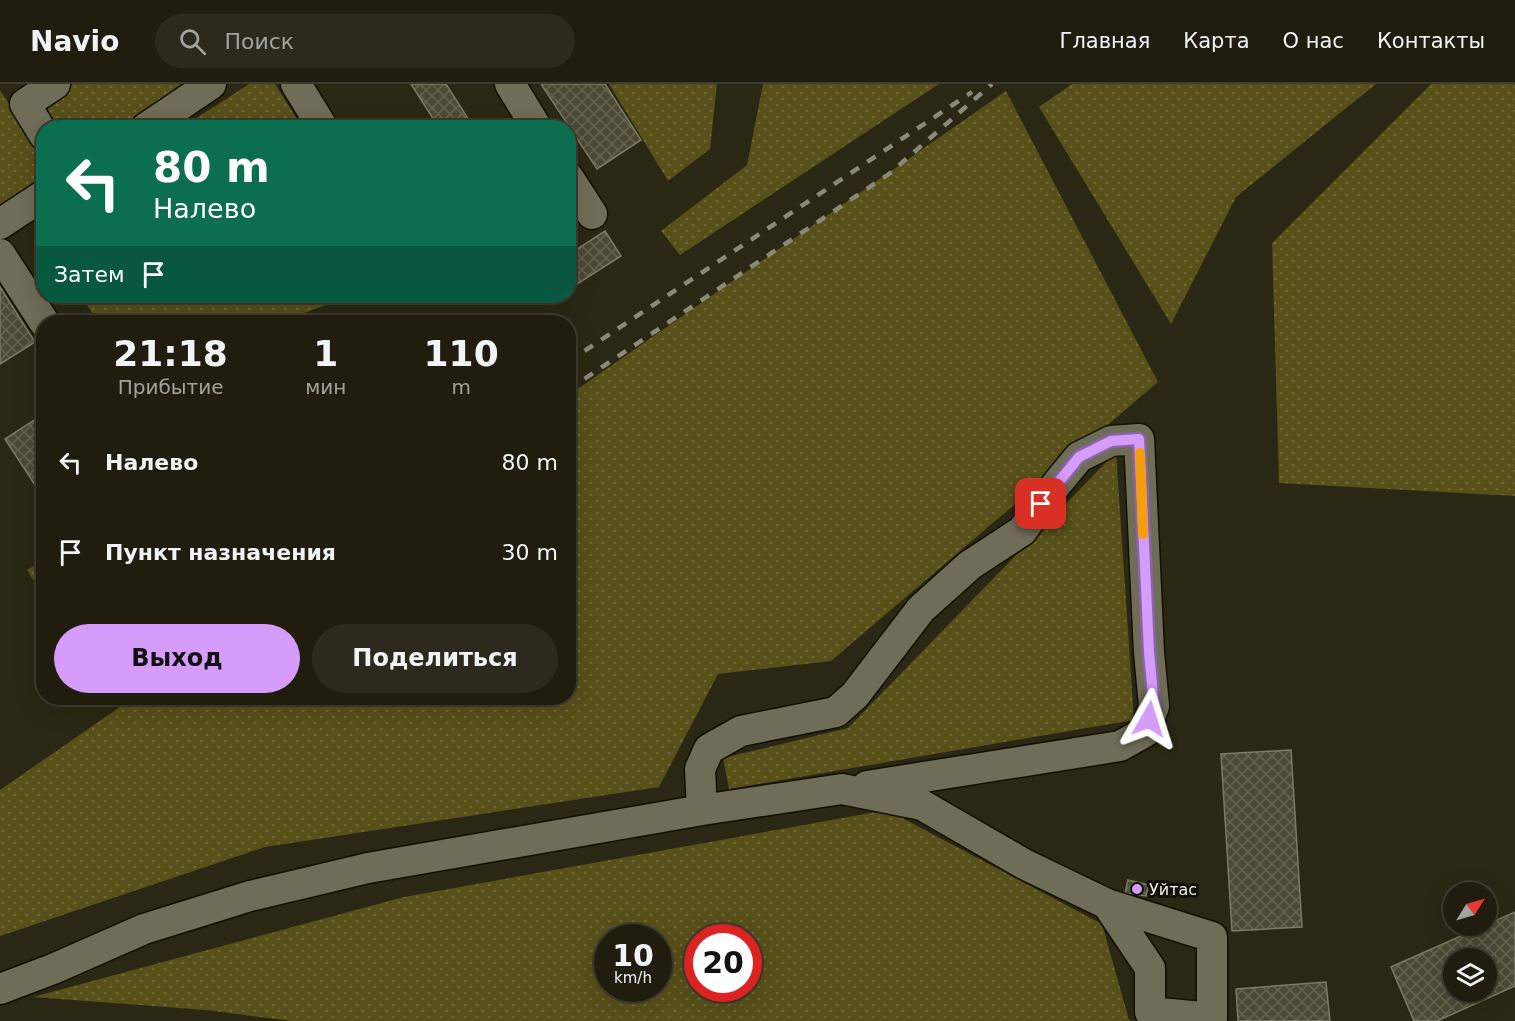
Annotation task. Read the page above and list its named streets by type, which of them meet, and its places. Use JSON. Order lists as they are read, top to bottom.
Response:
{
  "places": ["Уйтас"],
  "north": "top right",
  "page": {
    "header": "Navio",
    "search": "Поиск",
    "nav": [
      "Главная",
      "Карта",
      "О нас",
      "Контакты"
    ],
    "turn": ["80 m", "Налево"],
    "then": "Затем",
    "eta": [
      "21:18",
      "Прибытие",
      "1",
      "мин",
      "110",
      "m"
    ],
    "list": [
      {
        "name": "Налево",
        "value": "80 m"
      },
      {
        "name": "Пункт назначения",
        "value": "30 m"
      }
    ],
    "buttons": ["Выход", "Поделиться"],
    "speed": "10 km/h",
    "limit": "20"
  }
}
